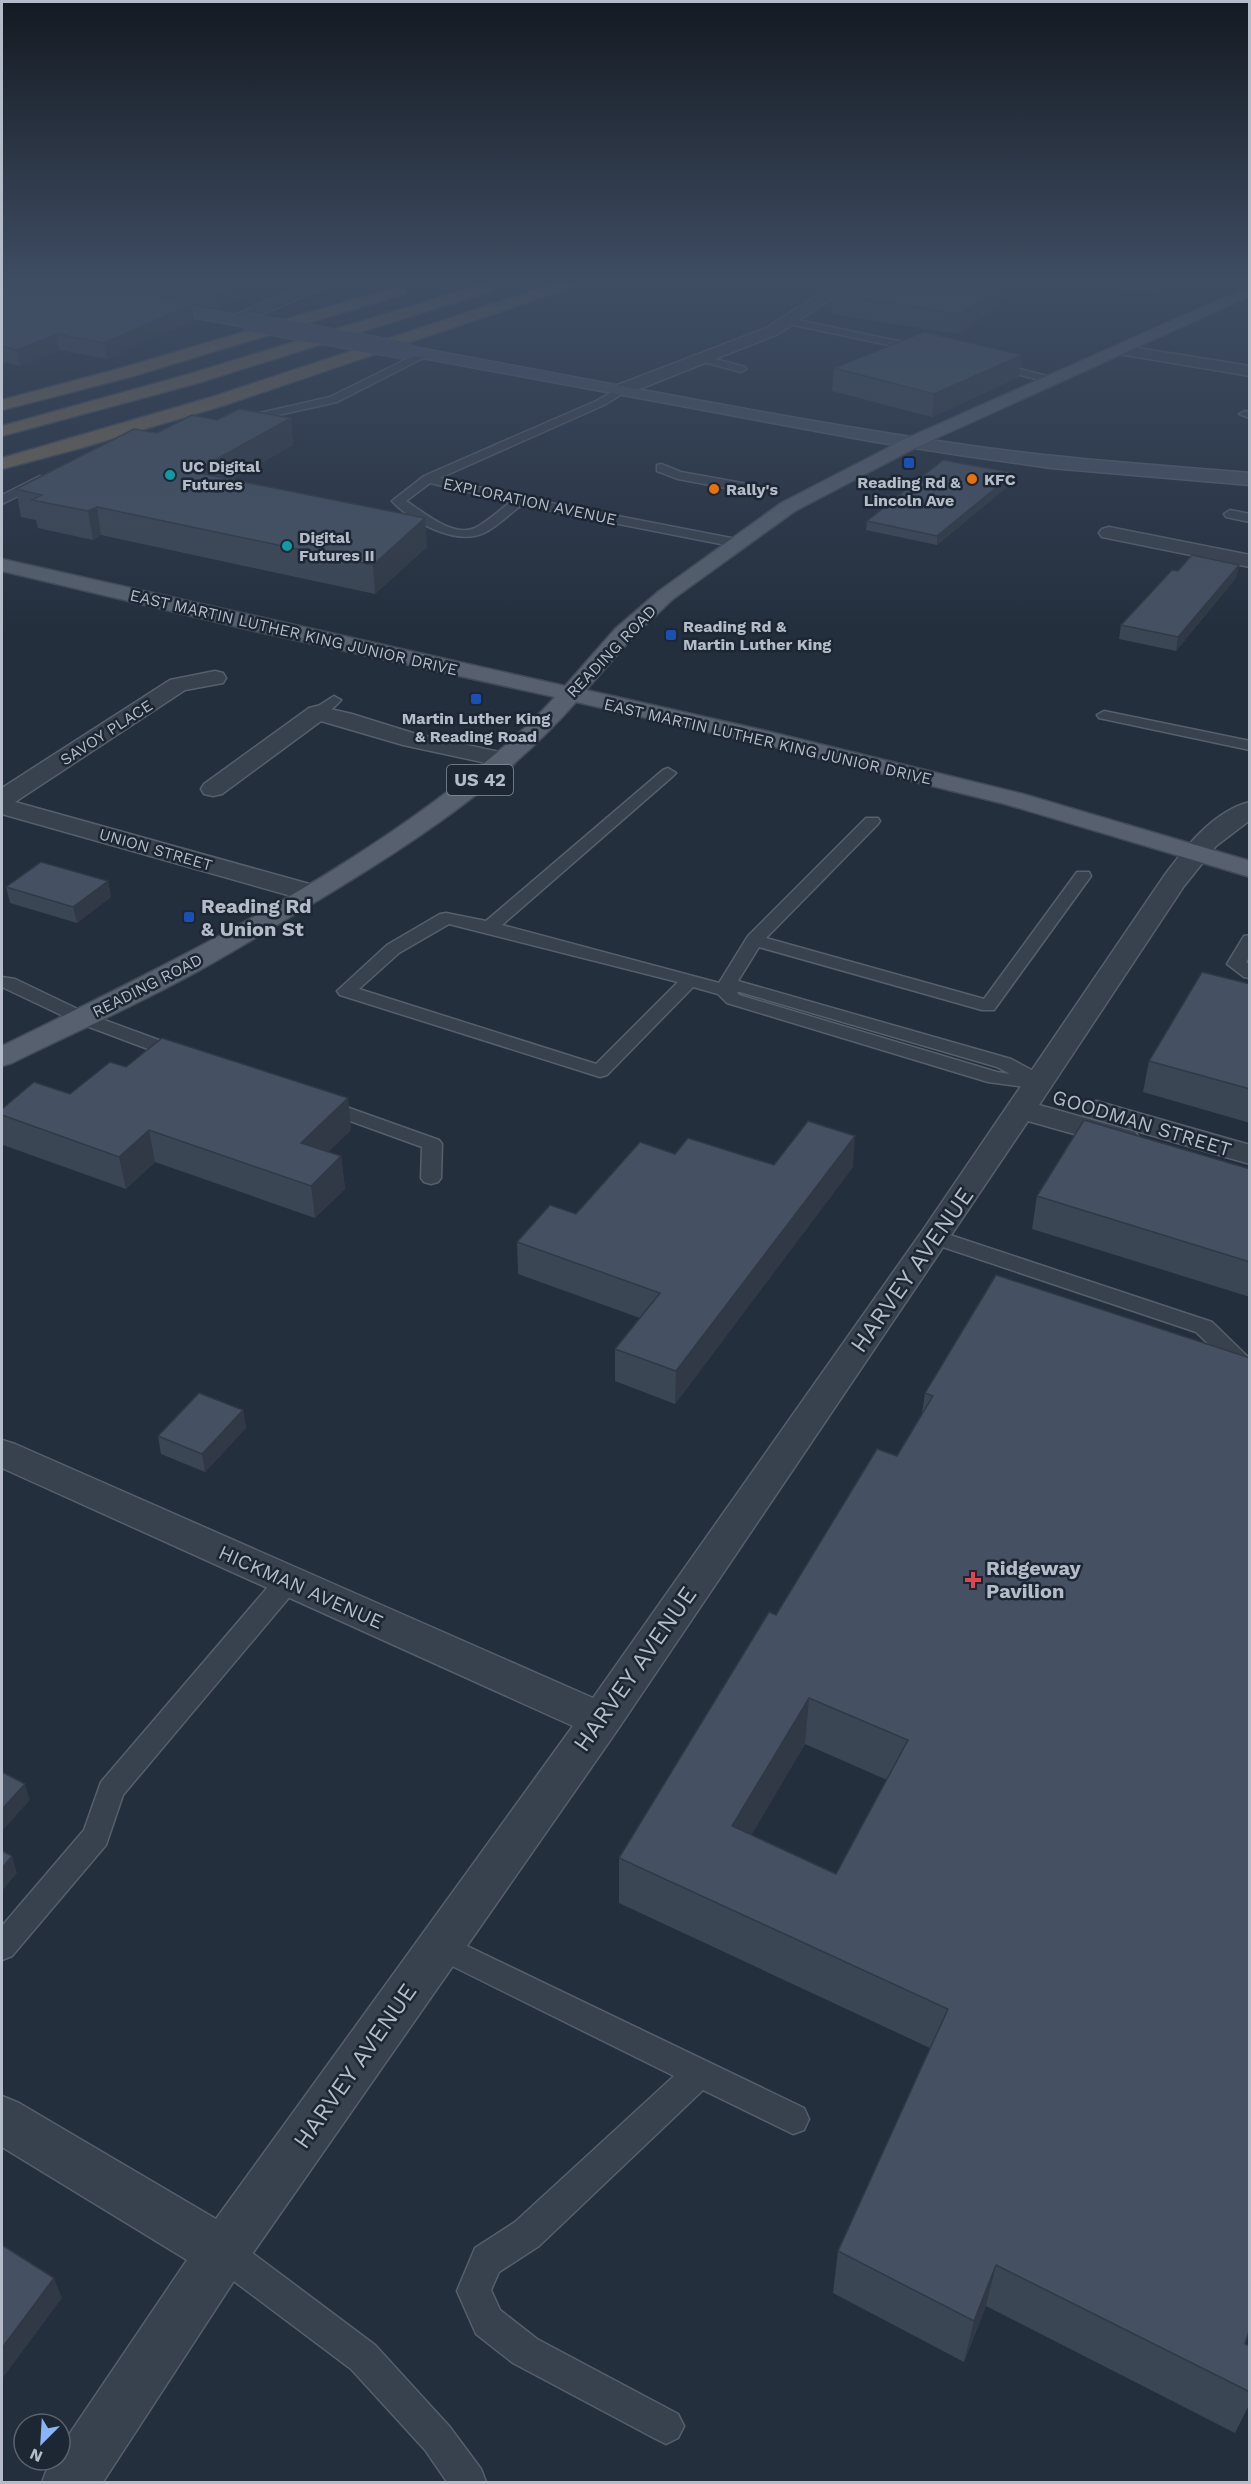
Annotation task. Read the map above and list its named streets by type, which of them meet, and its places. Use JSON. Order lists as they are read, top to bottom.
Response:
{
  "streets": {
    "main road": ["EAST MARTIN LUTHER KING JUNIOR DRIVE", "READING ROAD", "US 42"],
    "street": [
      "SAVOY PLACE",
      "UNION STREET",
      "GOODMAN STREET",
      "HARVEY AVENUE",
      "HICKMAN AVENUE"
    ],
    "lane": ["EXPLORATION AVENUE"]
  },
  "crossings": [
    ["EXPLORATION AVENUE", "READING ROAD"],
    ["EAST MARTIN LUTHER KING JUNIOR DRIVE", "READING ROAD"],
    ["EAST MARTIN LUTHER KING JUNIOR DRIVE", "HARVEY AVENUE"],
    ["READING ROAD", "UNION STREET"],
    ["GOODMAN STREET", "HARVEY AVENUE"],
    ["HARVEY AVENUE", "HICKMAN AVENUE"]
  ],
  "places": {
    "transit": [
      "Reading Rd & Lincoln Ave",
      "Reading Rd & Martin Luther King",
      "Martin Luther King & Reading Road",
      "Reading Rd & Union St"
    ],
    "other": [
      "UC Digital Futures",
      "KFC",
      "Rally's",
      "Digital Futures II"
    ],
    "health": ["Ridgeway Pavilion"]
  },
  "north": "bottom left"
}
